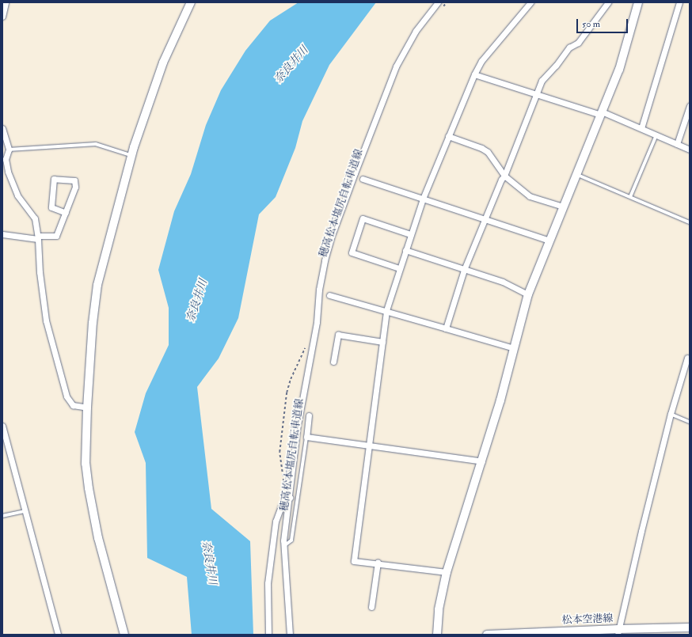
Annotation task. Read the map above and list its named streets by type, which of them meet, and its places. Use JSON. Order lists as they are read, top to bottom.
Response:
{
  "streets": {
    "street": ["松本空港線"]
  },
  "water": ["奈良井川"],
  "scale_bar": "50 m"
}
